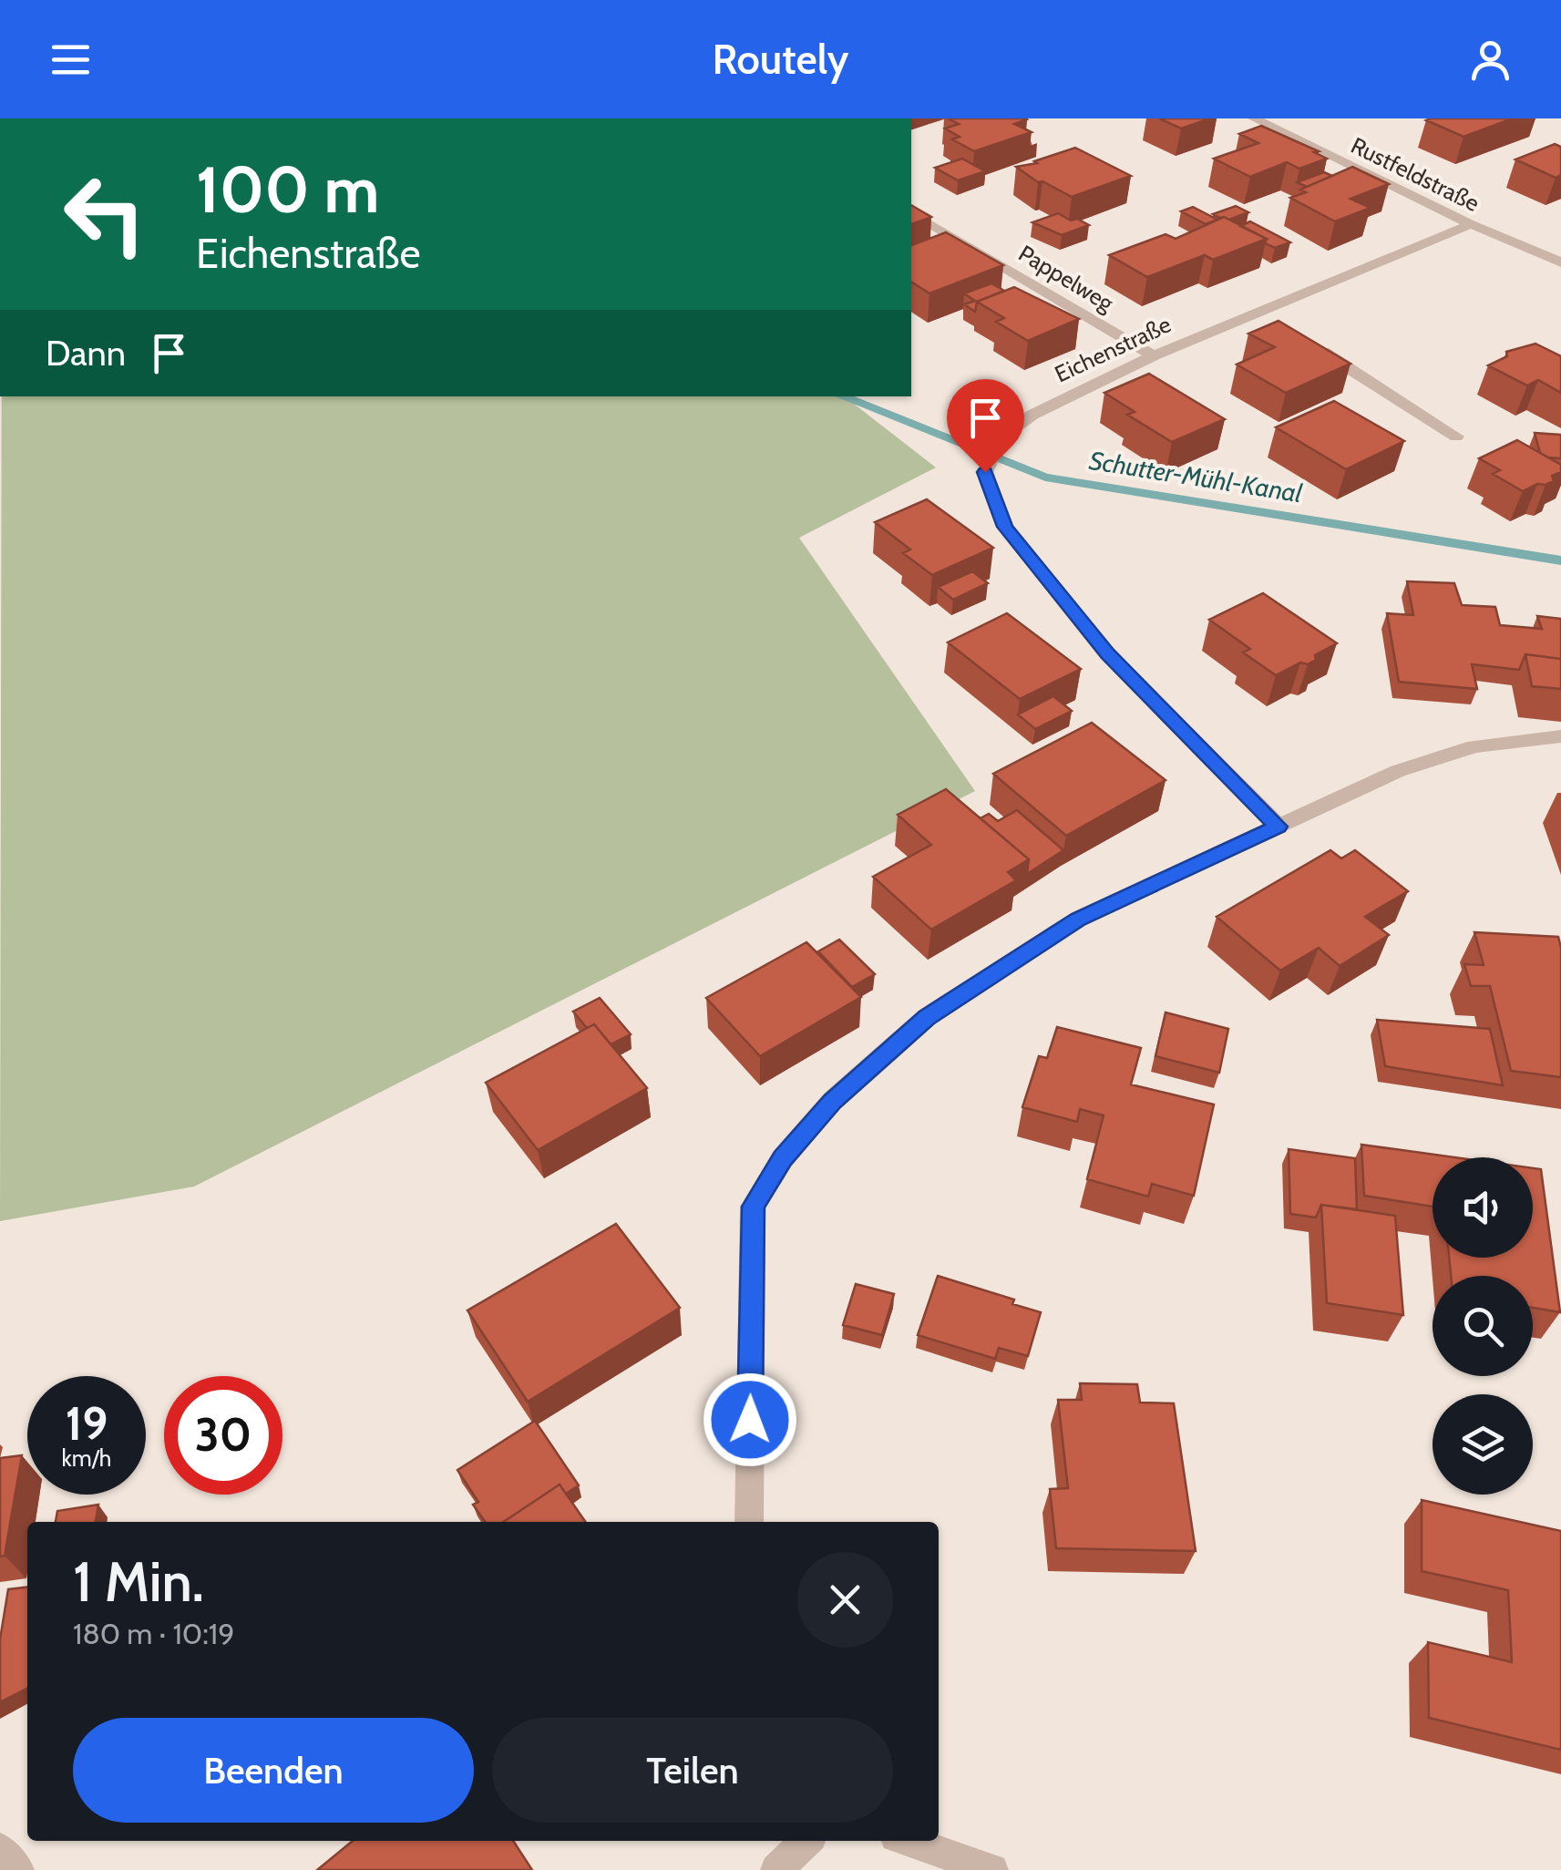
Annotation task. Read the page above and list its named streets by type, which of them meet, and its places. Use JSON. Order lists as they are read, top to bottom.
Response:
{
  "streets": {
    "street": ["Rustfeldstraße", "Pappelweg", "Eichenstraße"]
  },
  "crossings": [
    ["Rustfeldstraße", "Eichenstraße"],
    ["Pappelweg", "Eichenstraße"]
  ],
  "water": ["Schutter-Mühl-Kanal"],
  "page": {
    "header": "Routely",
    "turn": ["100 m", "Eichenstraße"],
    "then": "Dann",
    "speed": "19 km/h",
    "limit": "30",
    "heading": ["1 Min.", "180 m · 10:19"],
    "buttons": ["Beenden", "Teilen"]
  }
}
